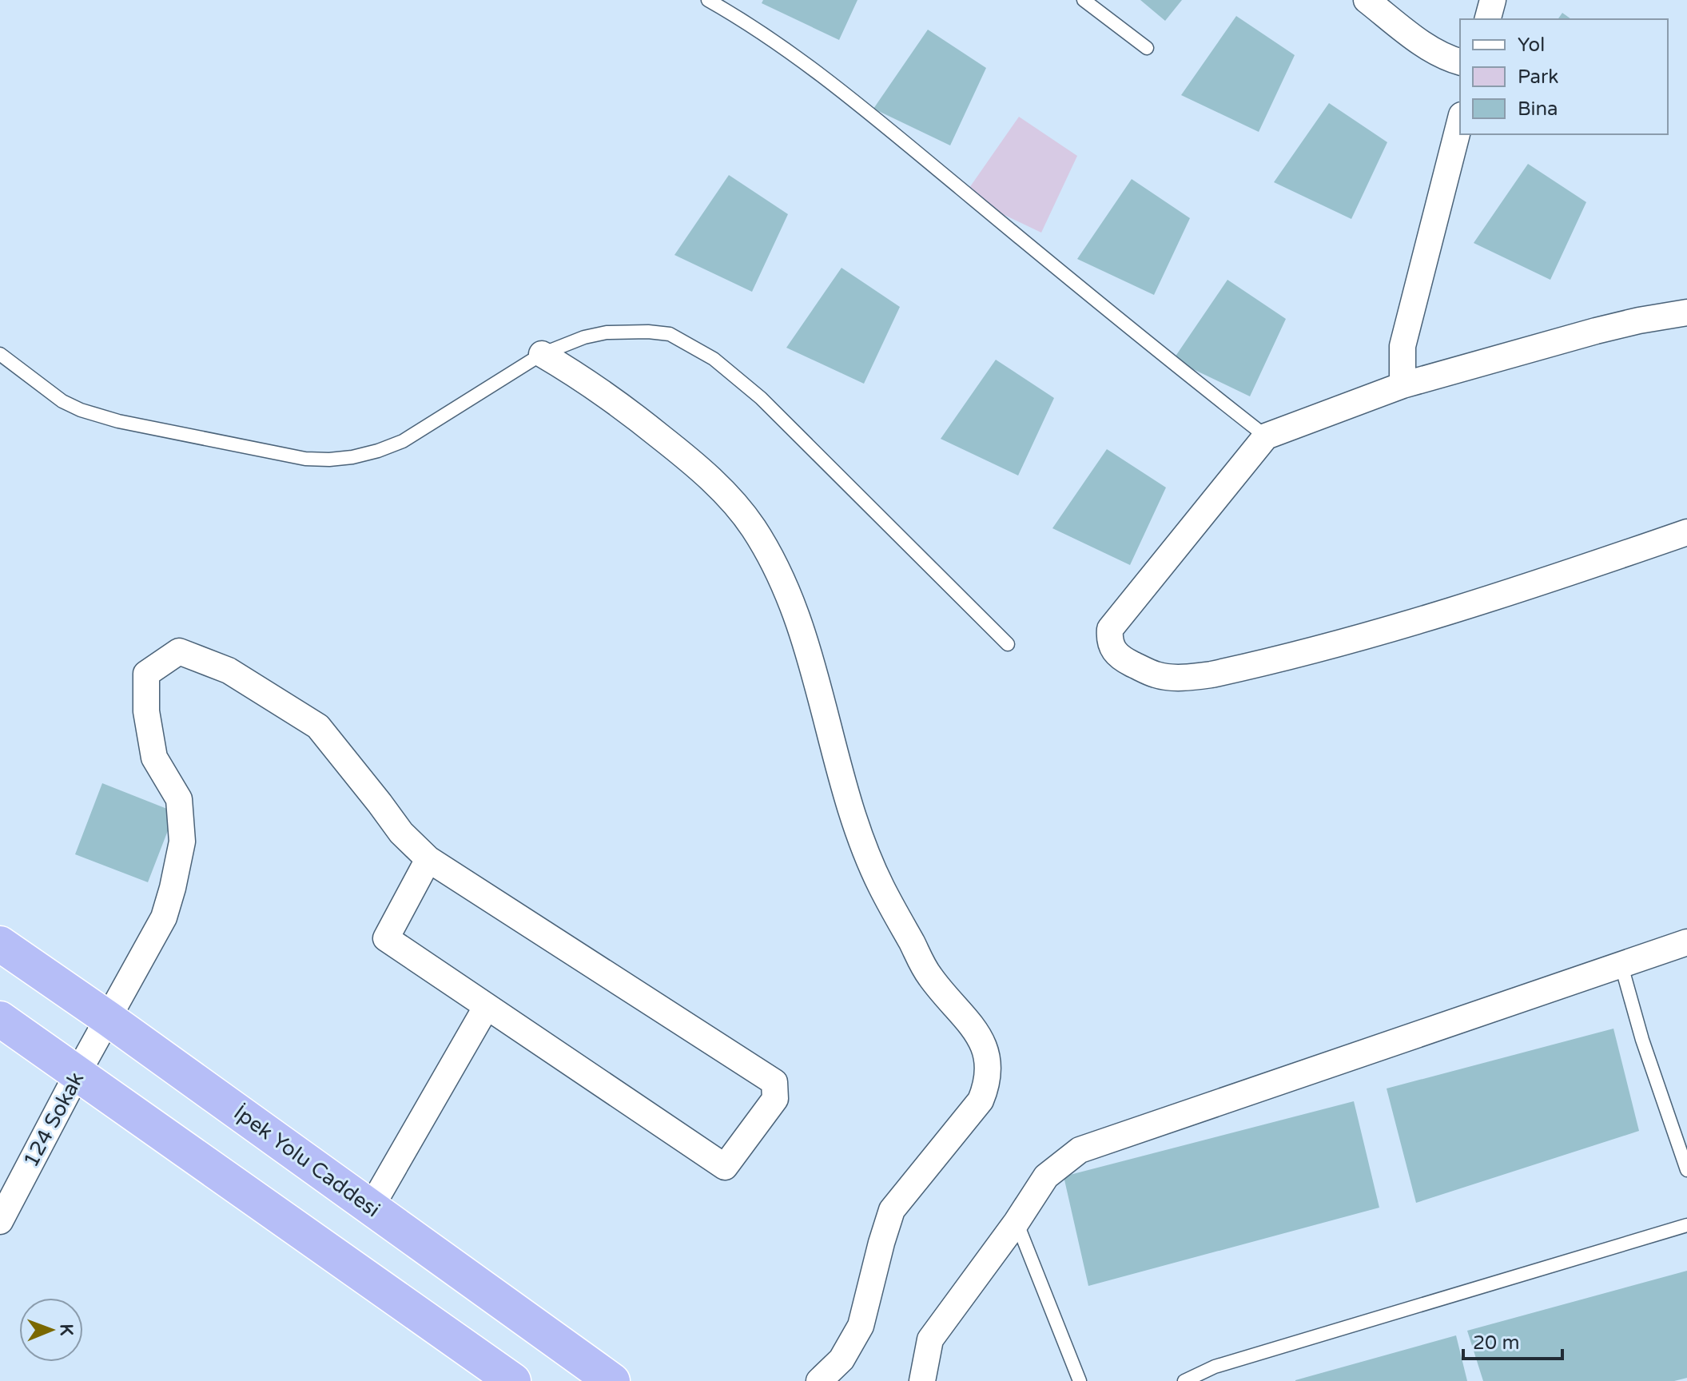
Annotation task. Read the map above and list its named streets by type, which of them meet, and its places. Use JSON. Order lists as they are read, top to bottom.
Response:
{
  "streets": {
    "highway": ["İpek Yolu Caddesi"],
    "street": ["124 Sokak"]
  },
  "crossings": [
    ["124 Sokak", "İpek Yolu Caddesi"]
  ],
  "legend": ["Yol", "Park", "Bina"],
  "scale_bar": "20 m",
  "north": "right"
}
